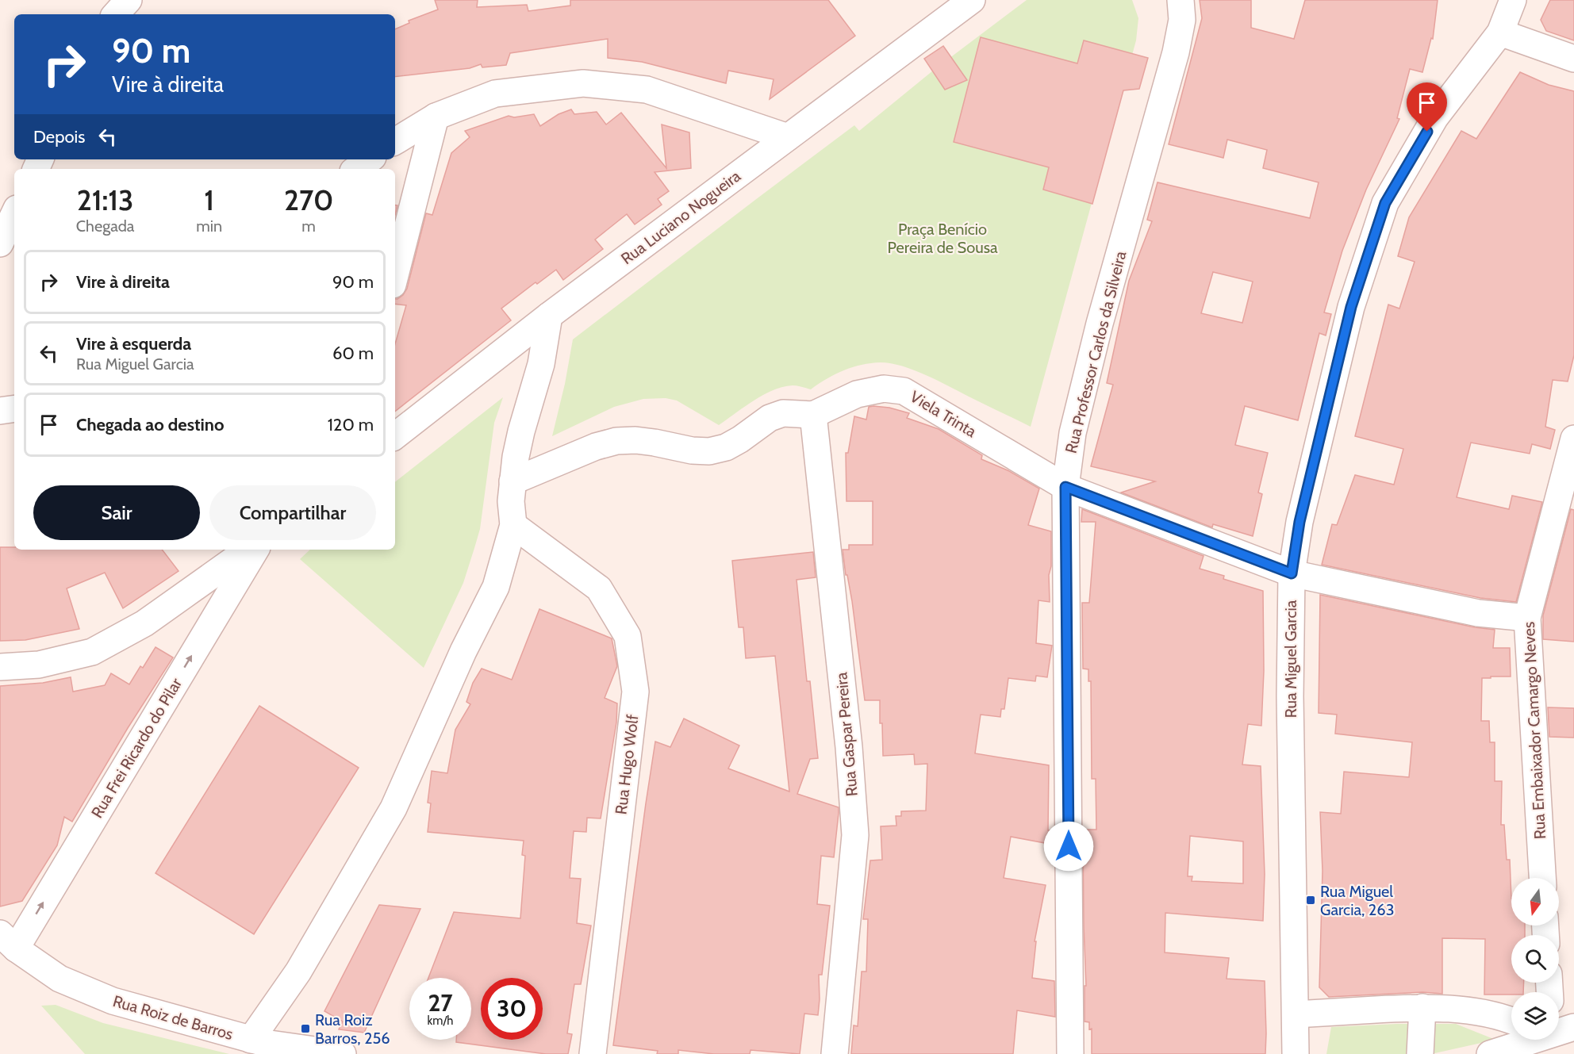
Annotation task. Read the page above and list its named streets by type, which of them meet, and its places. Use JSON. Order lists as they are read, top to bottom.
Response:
{
  "streets": {
    "street": [
      "Rua Luciano Nogueira",
      "Rua Professor Carlos da Silveira",
      "Viela Trinta",
      "Rua Miguel Garcia",
      "Rua Embaixador Camargo Neves",
      "Rua Gaspar Pereira",
      "Rua Frei Ricardo do Pilar",
      "Rua Hugo Wolf",
      "Rua Roiz de Barros"
    ]
  },
  "crossings": [
    ["Rua Professor Carlos da Silveira", "Viela Trinta"],
    ["Viela Trinta", "Rua Miguel Garcia"],
    ["Viela Trinta", "Rua Embaixador Camargo Neves"],
    ["Viela Trinta", "Rua Gaspar Pereira"],
    ["Rua Frei Ricardo do Pilar", "Rua Roiz de Barros"]
  ],
  "one_way": ["Rua Frei Ricardo do Pilar"],
  "parks": ["Praça Benício Pereira de Sousa"],
  "places": {
    "transit": ["Rua Miguel Garcia, 263", "Rua Roiz Barros, 256"]
  },
  "north": "bottom",
  "page": {
    "turn": ["90 m", "Vire à direita"],
    "then": "Depois",
    "eta": [
      "21:13",
      "Chegada",
      "1",
      "min",
      "270",
      "m"
    ],
    "list": [
      {
        "name": "Vire à direita",
        "value": "90 m"
      },
      {
        "name": "Vire à esquerda",
        "note": "Rua Miguel Garcia",
        "value": "60 m"
      },
      {
        "name": "Chegada ao destino",
        "value": "120 m"
      }
    ],
    "buttons": ["Sair", "Compartilhar"],
    "speed": "27 km/h",
    "limit": "30"
  }
}
